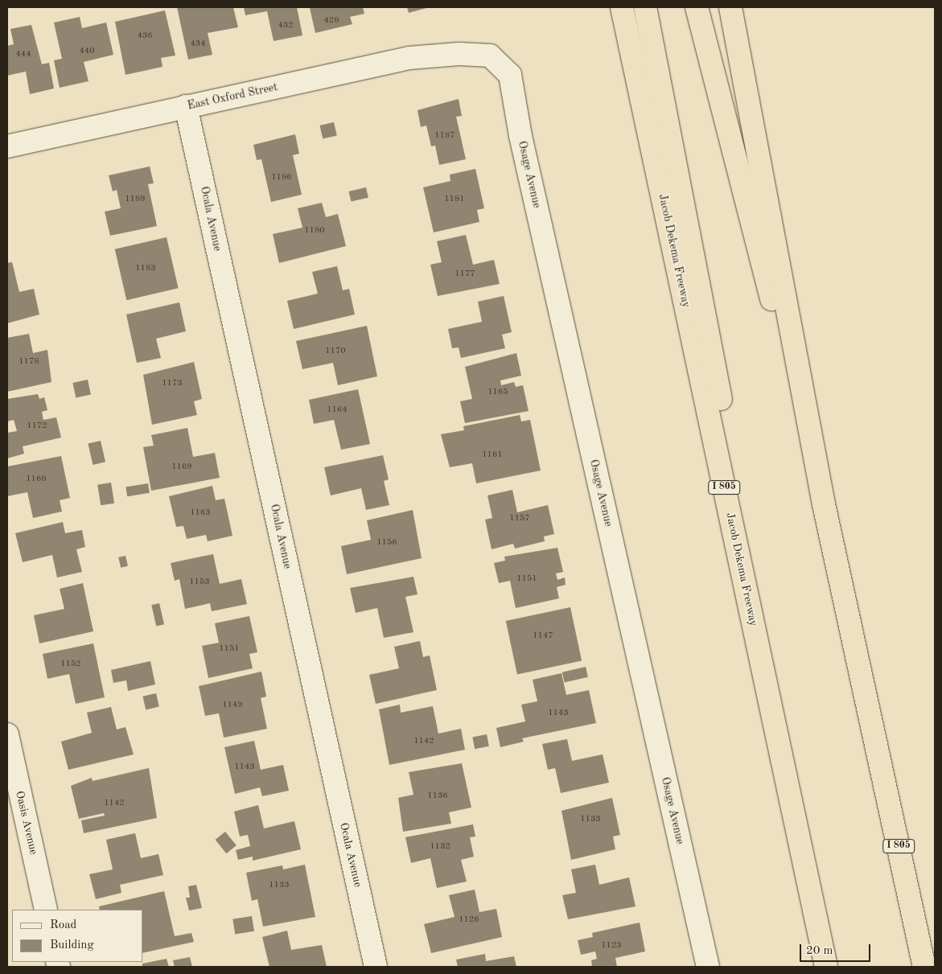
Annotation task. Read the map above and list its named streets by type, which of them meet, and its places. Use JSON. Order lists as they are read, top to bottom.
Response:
{
  "streets": {
    "highway": ["Jacob Dekema Freeway", "I 805"],
    "street": [
      "East Oxford Street",
      "Osage Avenue",
      "Ocala Avenue",
      "Oasis Avenue"
    ]
  },
  "crossings": [
    ["East Oxford Street", "Osage Avenue"],
    ["East Oxford Street", "Ocala Avenue"]
  ],
  "house_numbers": [
    "428",
    "432",
    "436",
    "434",
    "440",
    "444",
    "1187",
    "1186",
    "1189",
    "1181",
    "1180",
    "1183",
    "1177",
    "1170",
    "1178",
    "1173",
    "1165",
    "1164",
    "1172",
    "1161",
    "1169",
    "1168",
    "1163",
    "1157",
    "1156",
    "1151",
    "1153",
    "1147",
    "1151",
    "1152",
    "1149",
    "1143",
    "1142",
    "1143",
    "1136",
    "1142",
    "1133",
    "1132",
    "1133",
    "1126",
    "1123"
  ],
  "legend": ["Road", "Building"],
  "scale_bar": "20 m"
}
